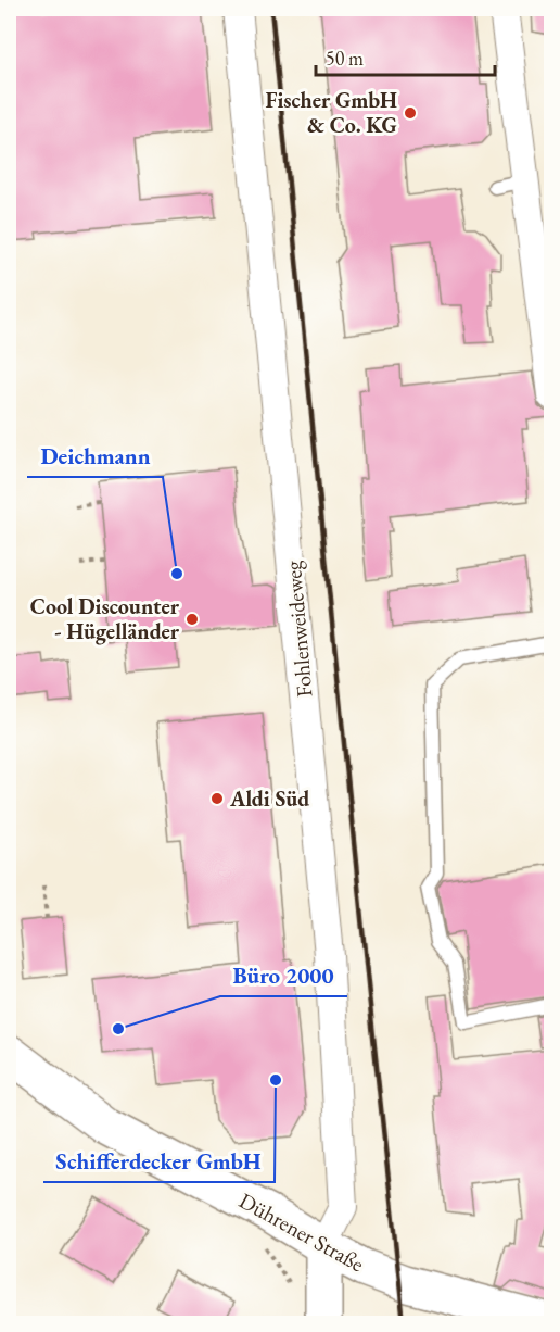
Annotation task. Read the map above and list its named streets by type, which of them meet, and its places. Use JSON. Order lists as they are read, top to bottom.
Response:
{
  "streets": {
    "main road": ["Dührener Straße"],
    "street": ["Fohlenweideweg"]
  },
  "crossings": [
    ["Fohlenweideweg", "Dührener Straße"]
  ],
  "places": [
    "Fischer GmbH & Co. KG",
    "Deichmann",
    "Cool Discounter - Hügelländer",
    "Aldi Süd",
    "Büro 2000",
    "Schifferdecker GmbH"
  ],
  "scale_bar": "50 m"
}
